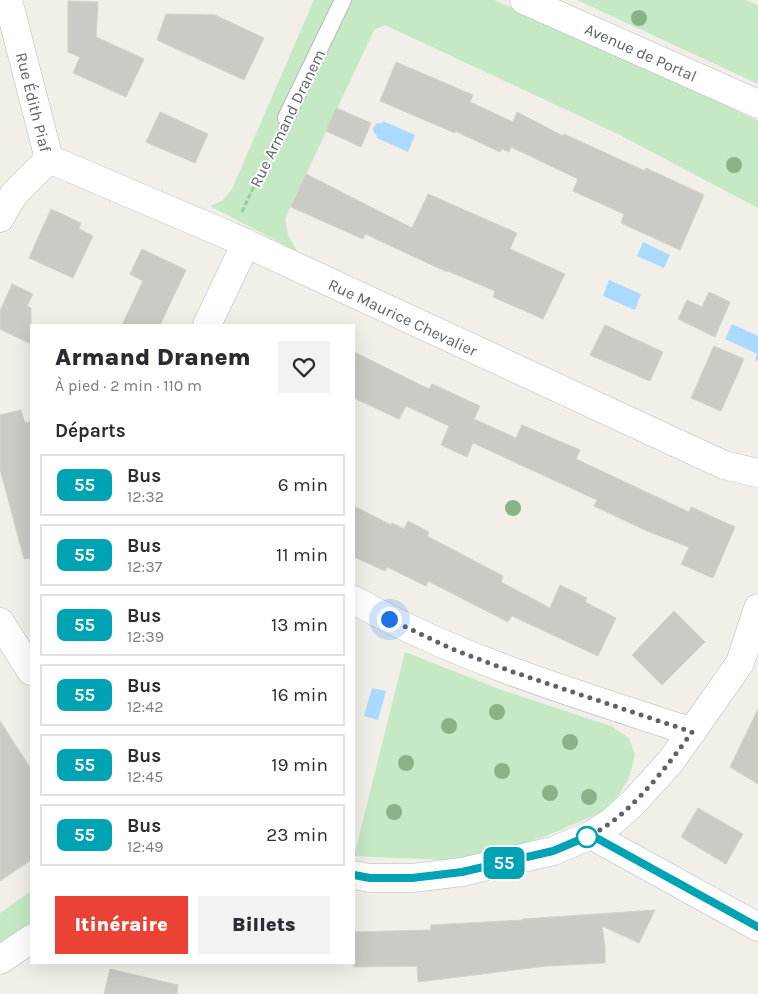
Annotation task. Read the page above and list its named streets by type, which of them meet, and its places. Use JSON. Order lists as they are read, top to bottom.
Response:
{
  "streets": {
    "street": ["Avenue de Portal", "Rue Édith Piaf", "Rue Maurice Chevalier"],
    "lane": ["Rue Armand Dranem"]
  },
  "crossings": [
    ["Rue Édith Piaf", "Rue Maurice Chevalier"],
    ["Rue Armand Dranem", "Rue Maurice Chevalier"]
  ],
  "lines": ["bus line 55"],
  "page": {
    "on_map": "55",
    "heading": [
      ["Armand Dranem", "À pied · 2 min · 110 m"],
      "Départs"
    ],
    "list": [
      {
        "mark": "55",
        "name": "Bus",
        "note": "12:32",
        "value": "6 min"
      },
      {
        "mark": "55",
        "name": "Bus",
        "note": "12:37",
        "value": "11 min"
      },
      {
        "mark": "55",
        "name": "Bus",
        "note": "12:39",
        "value": "13 min"
      },
      {
        "mark": "55",
        "name": "Bus",
        "note": "12:42",
        "value": "16 min"
      },
      {
        "mark": "55",
        "name": "Bus",
        "note": "12:45",
        "value": "19 min"
      },
      {
        "mark": "55",
        "name": "Bus",
        "note": "12:49",
        "value": "23 min"
      }
    ],
    "buttons": ["Itinéraire", "Billets"]
  }
}
